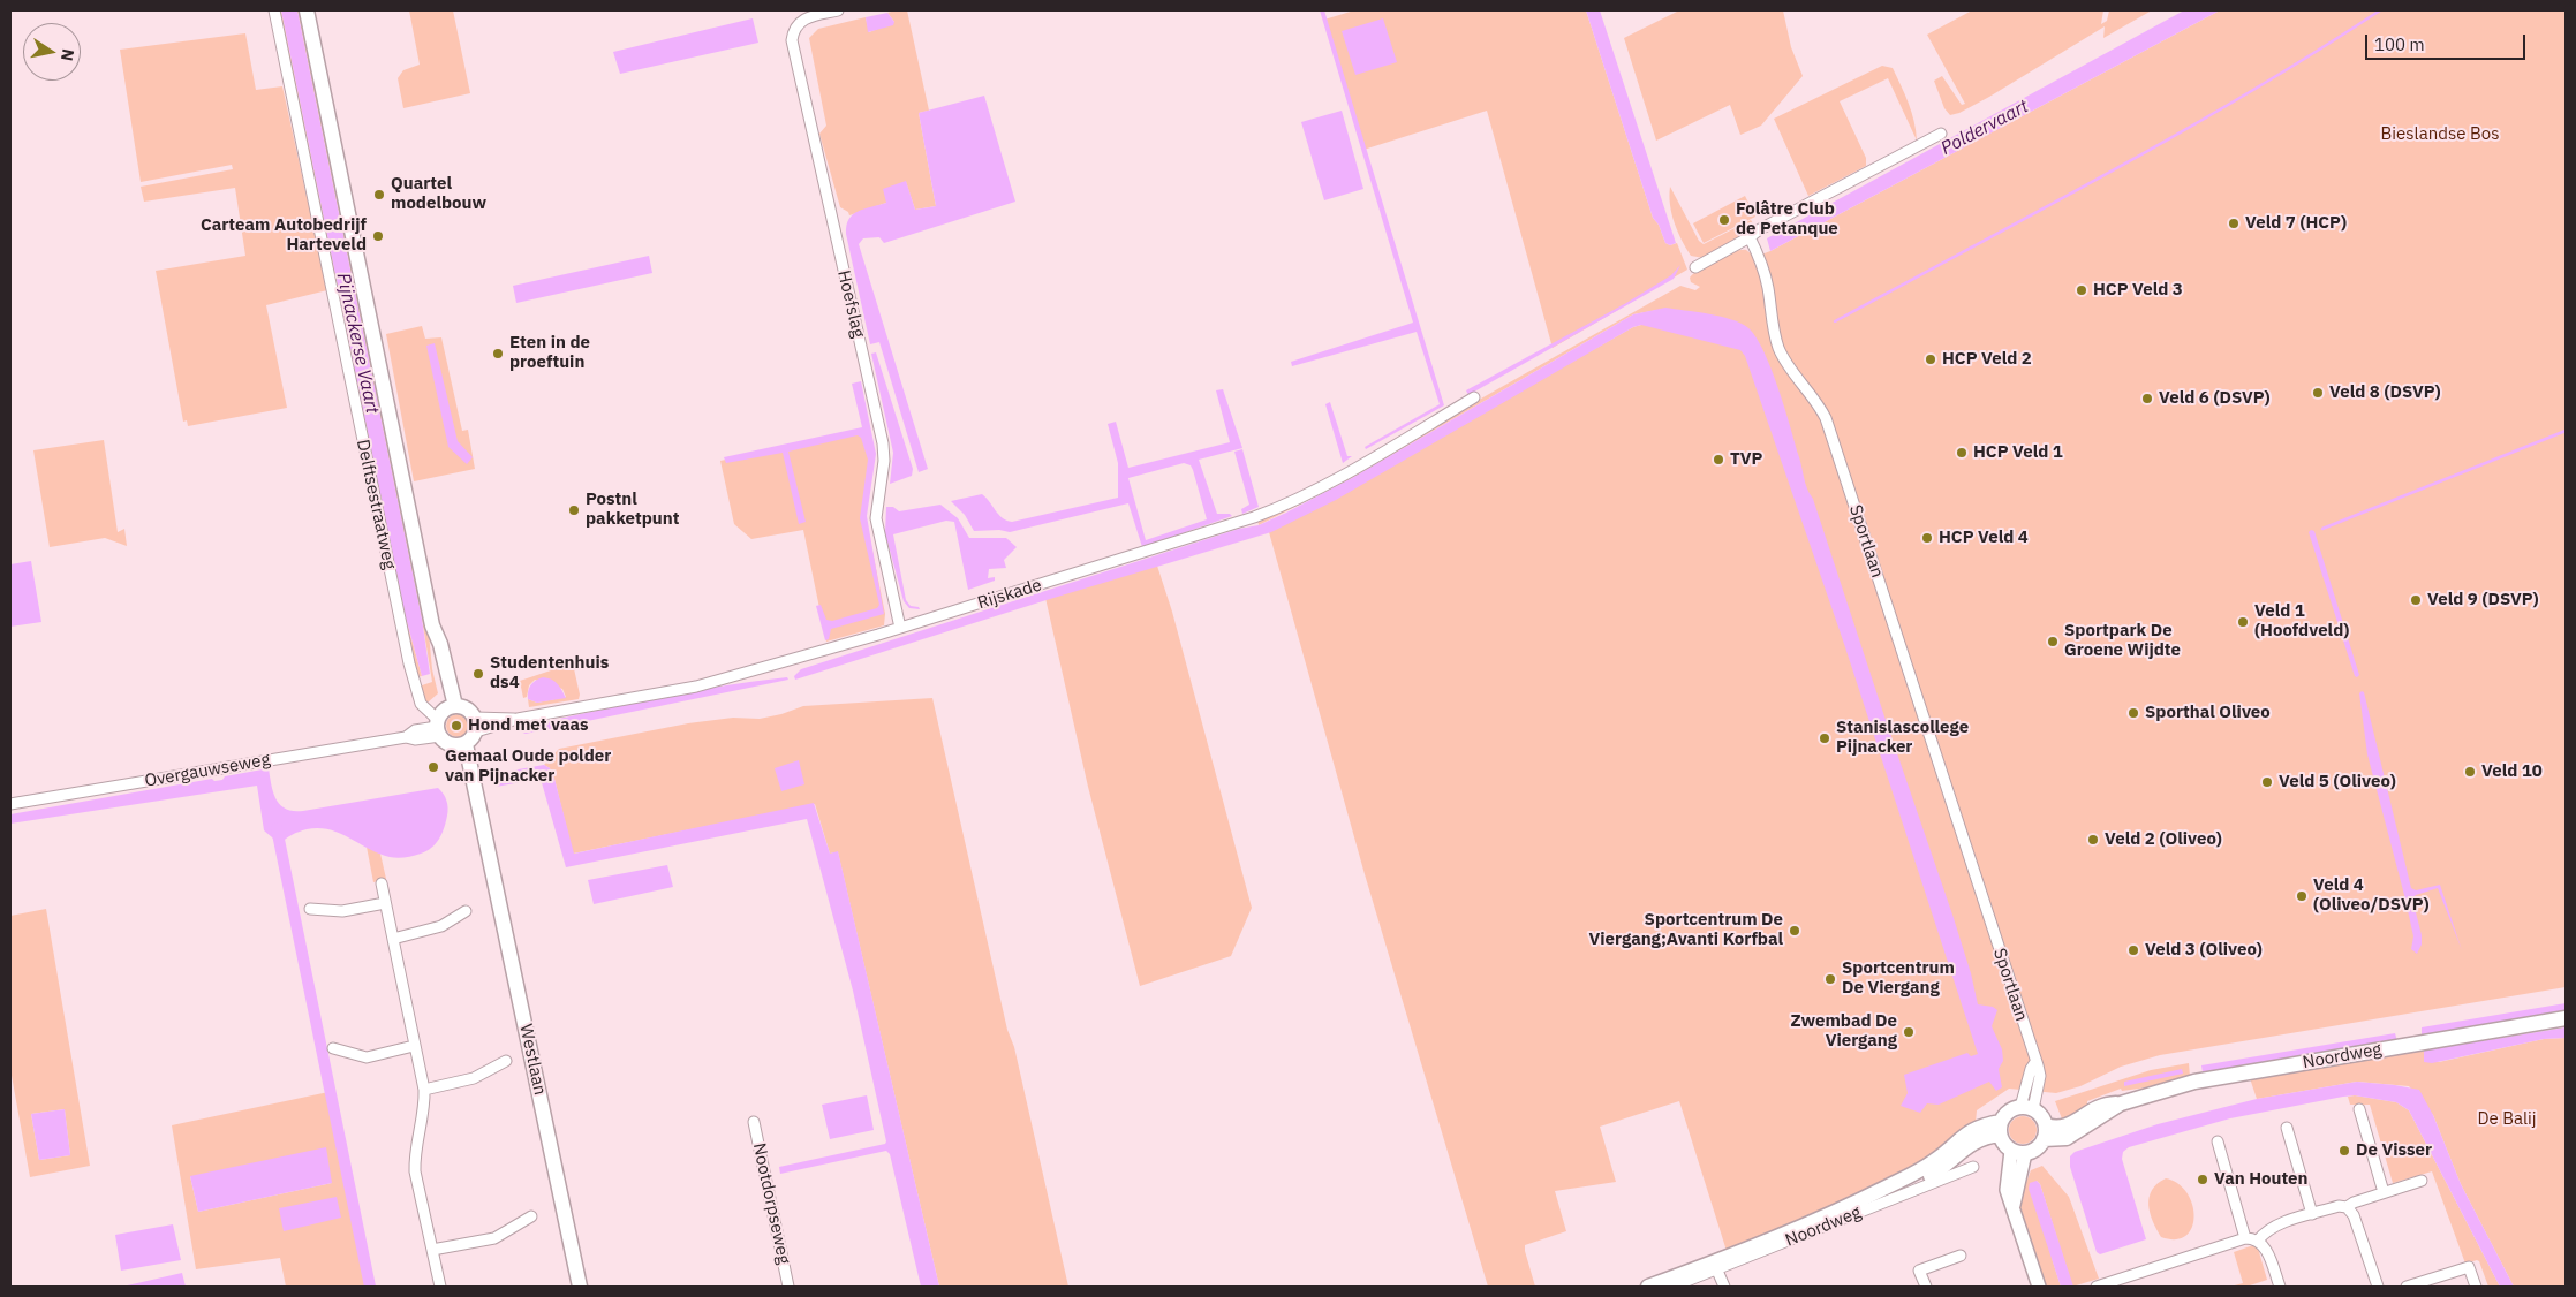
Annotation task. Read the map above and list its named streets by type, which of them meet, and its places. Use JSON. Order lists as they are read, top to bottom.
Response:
{
  "streets": {
    "main road": ["Delftsestraatweg", "Noordweg", "Westlaan"],
    "street": [
      "Hoefslag",
      "Sportlaan",
      "Rijskade",
      "Overgauwseweg",
      "Nootdorpseweg"
    ]
  },
  "crossings": [
    ["Hoefslag", "Rijskade"],
    ["Delftsestraatweg", "Overgauwseweg"],
    ["Sportlaan", "Noordweg"]
  ],
  "water": ["Poldervaart", "Pijnackerse Vaart"],
  "parks": ["Bieslandse Bos", "De Balij"],
  "places": [
    "Quartel modelbouw",
    "Folâtre Club de Petanque",
    "Veld 7 (HCP)",
    "Carteam Autobedrijf Harteveld",
    "HCP Veld 3",
    "Eten in de proeftuin",
    "HCP Veld 2",
    "Veld 8 (DSVP)",
    "Veld 6 (DSVP)",
    "HCP Veld 1",
    "TVP",
    "Postnl pakketpunt",
    "HCP Veld 4",
    "Veld 9 (DSVP)",
    "Veld 1 (Hoofdveld)",
    "Sportpark De Groene Wijdte",
    "Studentenhuis ds4",
    "Sporthal Oliveo",
    "Hond met vaas",
    "Stanislascollege Pijnacker",
    "Gemaal Oude polder van Pijnacker",
    "Veld 10",
    "Veld 5 (Oliveo)",
    "Veld 2 (Oliveo)",
    "Veld 4 (Oliveo/DSVP)",
    "Sportcentrum De Viergang;Avanti Korfbal",
    "Veld 3 (Oliveo)",
    "Sportcentrum De Viergang",
    "Zwembad De Viergang",
    "De Visser",
    "Van Houten"
  ],
  "scale_bar": "100 m",
  "north": "right"
}
